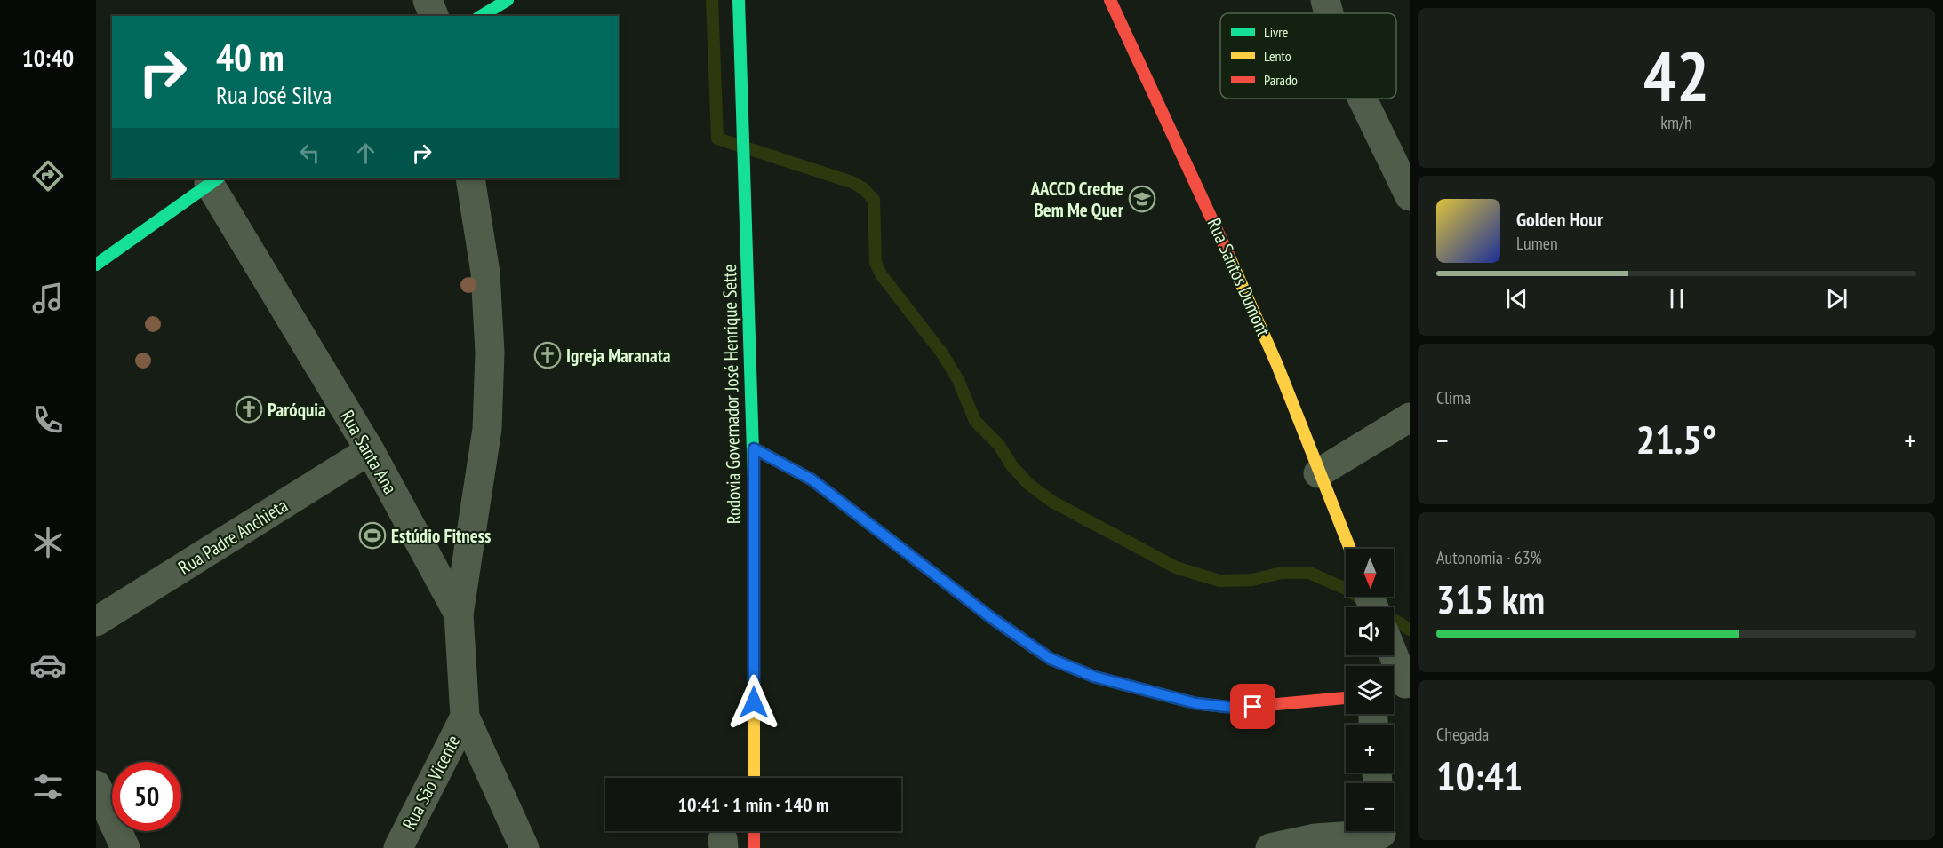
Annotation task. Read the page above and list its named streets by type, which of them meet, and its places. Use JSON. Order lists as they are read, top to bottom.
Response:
{
  "streets": {
    "street": [
      "Rua Santos Dumont",
      "Rodovia Governador José Henrique Sette",
      "Rua Santa Ana",
      "Rua Padre Anchieta",
      "Rua São Vicente"
    ]
  },
  "crossings": [
    ["Rua Santa Ana", "Rua Padre Anchieta"],
    ["Rua Santa Ana", "Rua São Vicente"]
  ],
  "places": {
    "school or university": ["AACCD Creche Bem Me Quer"],
    "church": ["Igreja Maranata", "Paróquia"],
    "sports": ["Estúdio Fitness"]
  },
  "legend": ["Livre", "Lento", "Parado"],
  "north": "bottom",
  "page": {
    "tabs": "10:40",
    "tile": [
      ["42", "km/h"],
      "Clima",
      ["Autonomia · 63%", "315 km"],
      ["Chegada", "10:41"]
    ],
    "turn": ["40 m", "Rua José Silva"],
    "song": ["Golden Hour", "Lumen"],
    "heat": ["−", "21.5°", "+"],
    "map_buttons": ["+", "−"],
    "limit": "50",
    "trip": "10:41 · 1 min · 140 m"
  }
}
